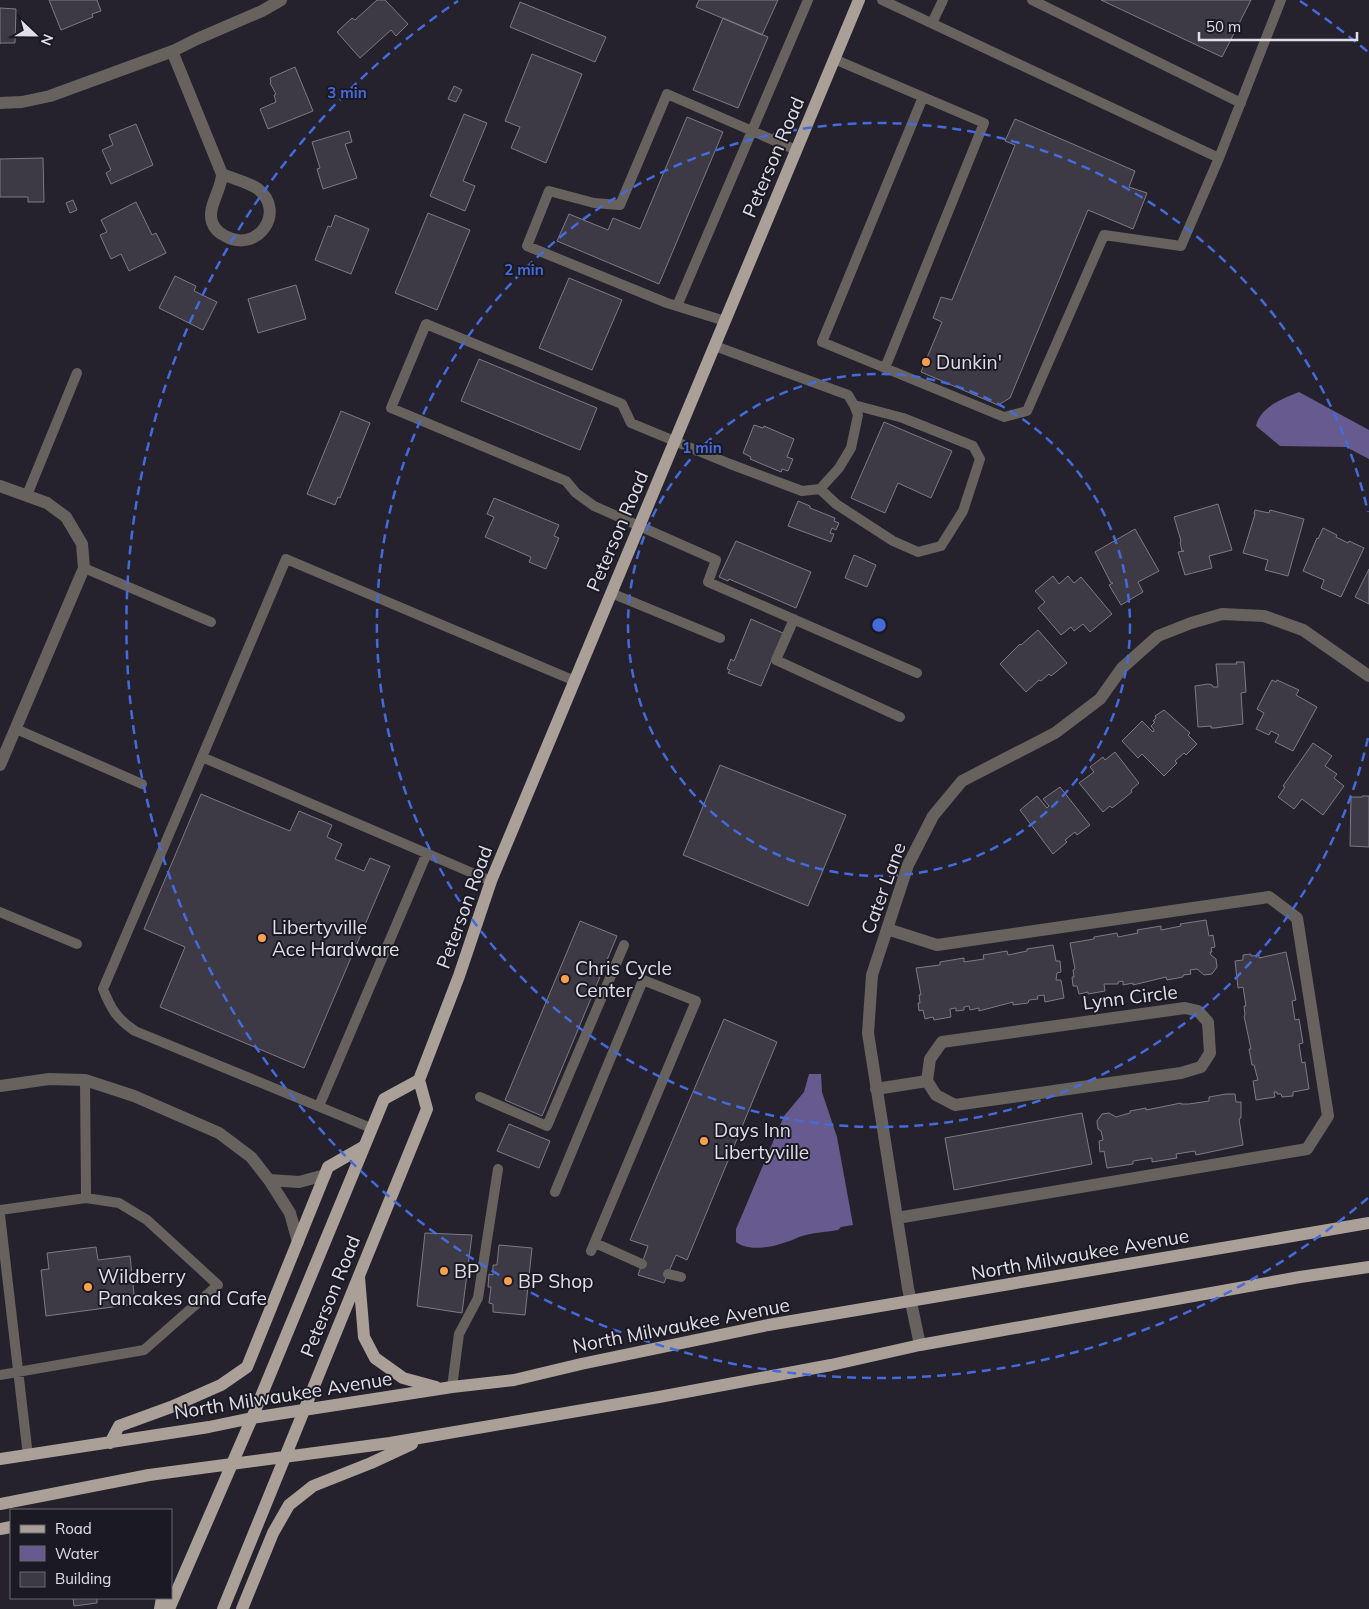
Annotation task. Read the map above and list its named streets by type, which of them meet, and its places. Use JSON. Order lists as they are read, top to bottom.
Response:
{
  "streets": {
    "main road": ["Peterson Road", "North Milwaukee Avenue"],
    "street": ["Cater Lane", "Lynn Circle"]
  },
  "crossings": [
    ["Peterson Road", "North Milwaukee Avenue"],
    ["Cater Lane", "North Milwaukee Avenue"]
  ],
  "places": [
    "Dunkin'",
    "Libertyville Ace Hardware",
    "Chris Cycle Center",
    "Days Inn Libertyville",
    "BP",
    "BP Shop",
    "Wildberry Pancakes and Cafe"
  ],
  "legend": ["Road", "Water", "Building"],
  "scale_bar": "50 m",
  "north": "right",
  "rings": ["3 min", "2 min", "1 min"]
}
